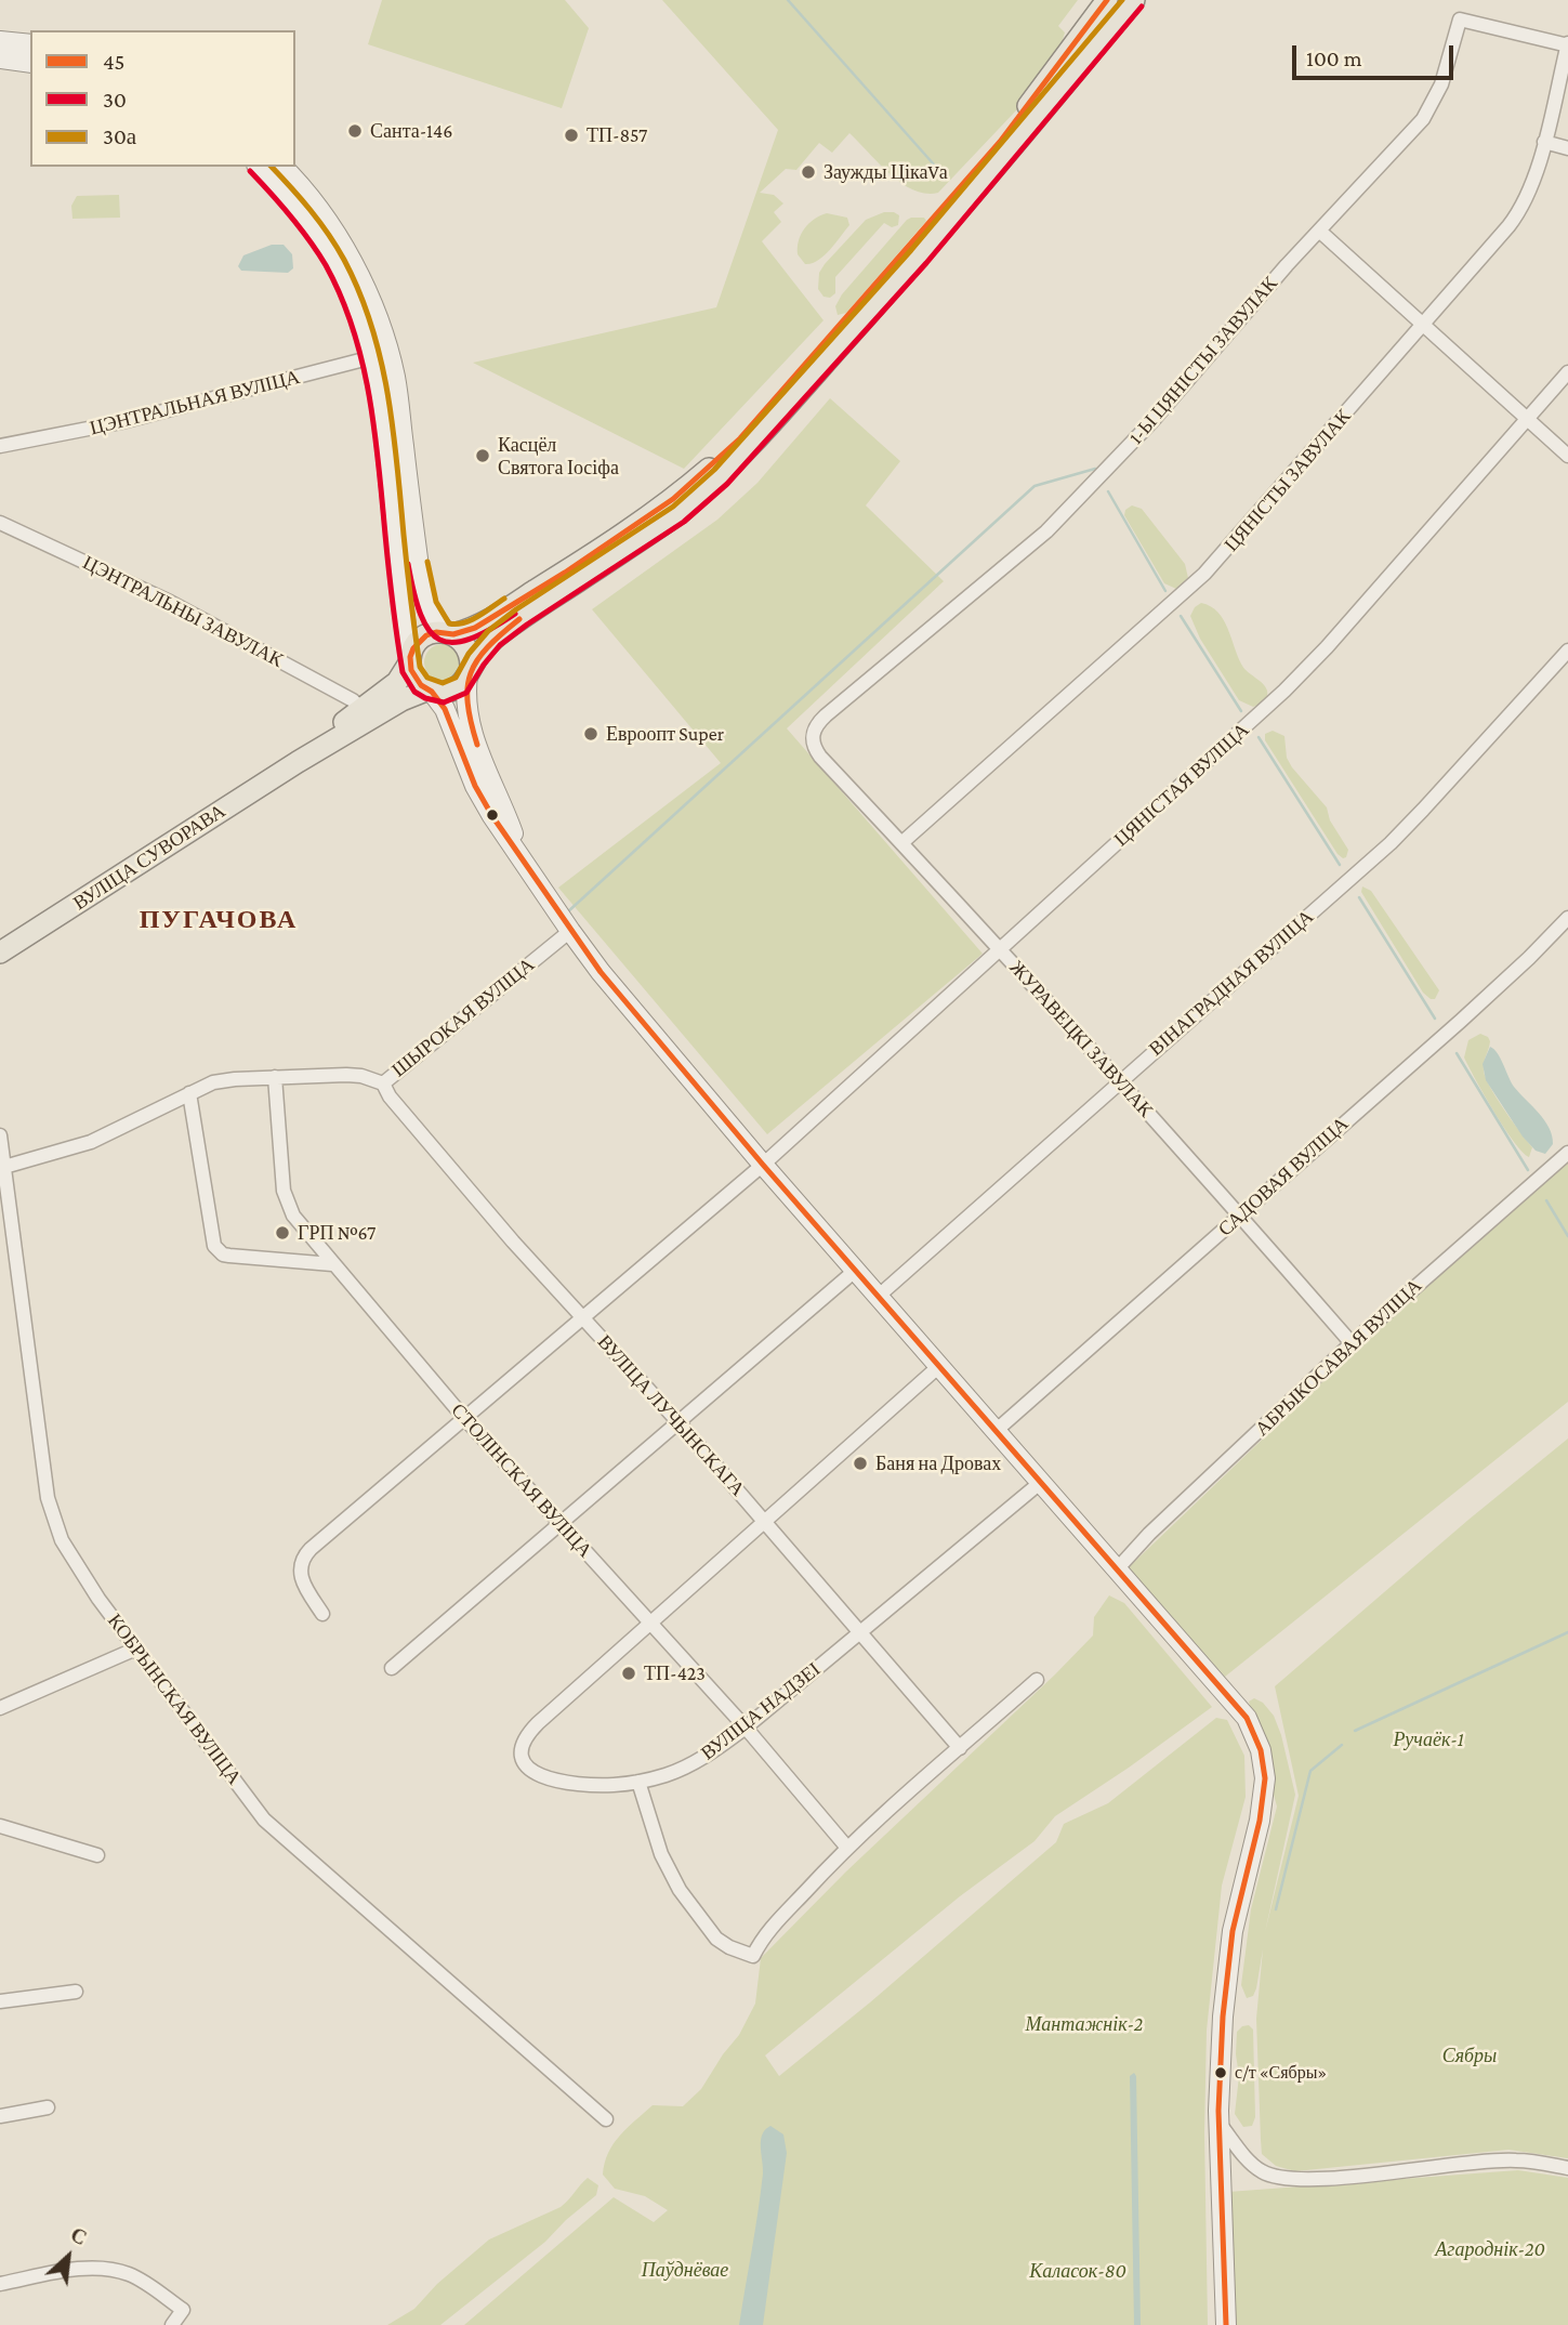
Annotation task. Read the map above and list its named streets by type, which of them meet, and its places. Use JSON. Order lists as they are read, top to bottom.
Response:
{
  "streets": {
    "main road": ["ВУЛІЦА СУВОРАВА"],
    "street": [
      "1-Ы ЦЯНІСТЫ ЗАВУЛАК",
      "ЦЭНТРАЛЬНАЯ ВУЛІЦА",
      "ЦЯНІСТЫ ЗАВУЛАК",
      "ЦЭНТРАЛЬНЫ ЗАВУЛАК",
      "ЦЯНІСТАЯ ВУЛІЦА",
      "ВІНАГРАДНАЯ ВУЛІЦА",
      "ШЫРОКАЯ ВУЛІЦА",
      "ЖУРАВЕЦКІ ЗАВУЛАК",
      "САДОВАЯ ВУЛІЦА",
      "АБРЫКОСАВАЯ ВУЛІЦА",
      "ВУЛІЦА ЛУЧЫНСКАГА",
      "СТОЛІНСКАЯ ВУЛІЦА",
      "КОБРЫНСКАЯ ВУЛІЦА",
      "ВУЛІЦА НАДЗЕІ"
    ]
  },
  "crossings": [
    ["1-Ы ЦЯНІСТЫ ЗАВУЛАК", "ЦЯНІСТЫ ЗАВУЛАК"],
    ["1-Ы ЦЯНІСТЫ ЗАВУЛАК", "ЖУРАВЕЦКІ ЗАВУЛАК"],
    ["ЦЯНІСТЫ ЗАВУЛАК", "ЖУРАВЕЦКІ ЗАВУЛАК"],
    ["ЦЭНТРАЛЬНЫ ЗАВУЛАК", "ВУЛІЦА СУВОРАВА"],
    ["ЦЯНІСТАЯ ВУЛІЦА", "ЖУРАВЕЦКІ ЗАВУЛАК"],
    ["ЦЯНІСТАЯ ВУЛІЦА", "ВУЛІЦА ЛУЧЫНСКАГА"],
    ["ЦЯНІСТАЯ ВУЛІЦА", "СТОЛІНСКАЯ ВУЛІЦА"],
    ["ВІНАГРАДНАЯ ВУЛІЦА", "ЖУРАВЕЦКІ ЗАВУЛАК"],
    ["ШЫРОКАЯ ВУЛІЦА", "ВУЛІЦА ЛУЧЫНСКАГА"],
    ["ШЫРОКАЯ ВУЛІЦА", "СТОЛІНСКАЯ ВУЛІЦА"],
    ["ШЫРОКАЯ ВУЛІЦА", "КОБРЫНСКАЯ ВУЛІЦА"],
    ["ЖУРАВЕЦКІ ЗАВУЛАК", "САДОВАЯ ВУЛІЦА"],
    ["ЖУРАВЕЦКІ ЗАВУЛАК", "АБРЫКОСАВАЯ ВУЛІЦА"],
    ["ВУЛІЦА ЛУЧЫНСКАГА", "ВУЛІЦА НАДЗЕІ"],
    ["СТОЛІНСКАЯ ВУЛІЦА", "ВУЛІЦА НАДЗЕІ"]
  ],
  "districts": ["ПУГАЧОВА"],
  "parks": [
    "Ручаёк-1",
    "Мантажнік-2",
    "Сябры",
    "Агароднік-20",
    "Паўднёвае",
    "Каласок-80"
  ],
  "places": [
    "Санта-146",
    "ТП-857",
    "Заужды ЦікаVа",
    "Касцёл Святога Іосіфа",
    "Евроопт Super",
    "ГРП №67",
    "Баня на Дровах",
    "ТП-423",
    "с/т «Сябры»"
  ],
  "lines": ["transit line 45", "transit line 30а", "transit line 30"],
  "legend": ["45", "30", "30а"],
  "scale_bar": "100 m",
  "north": "top right"
}
